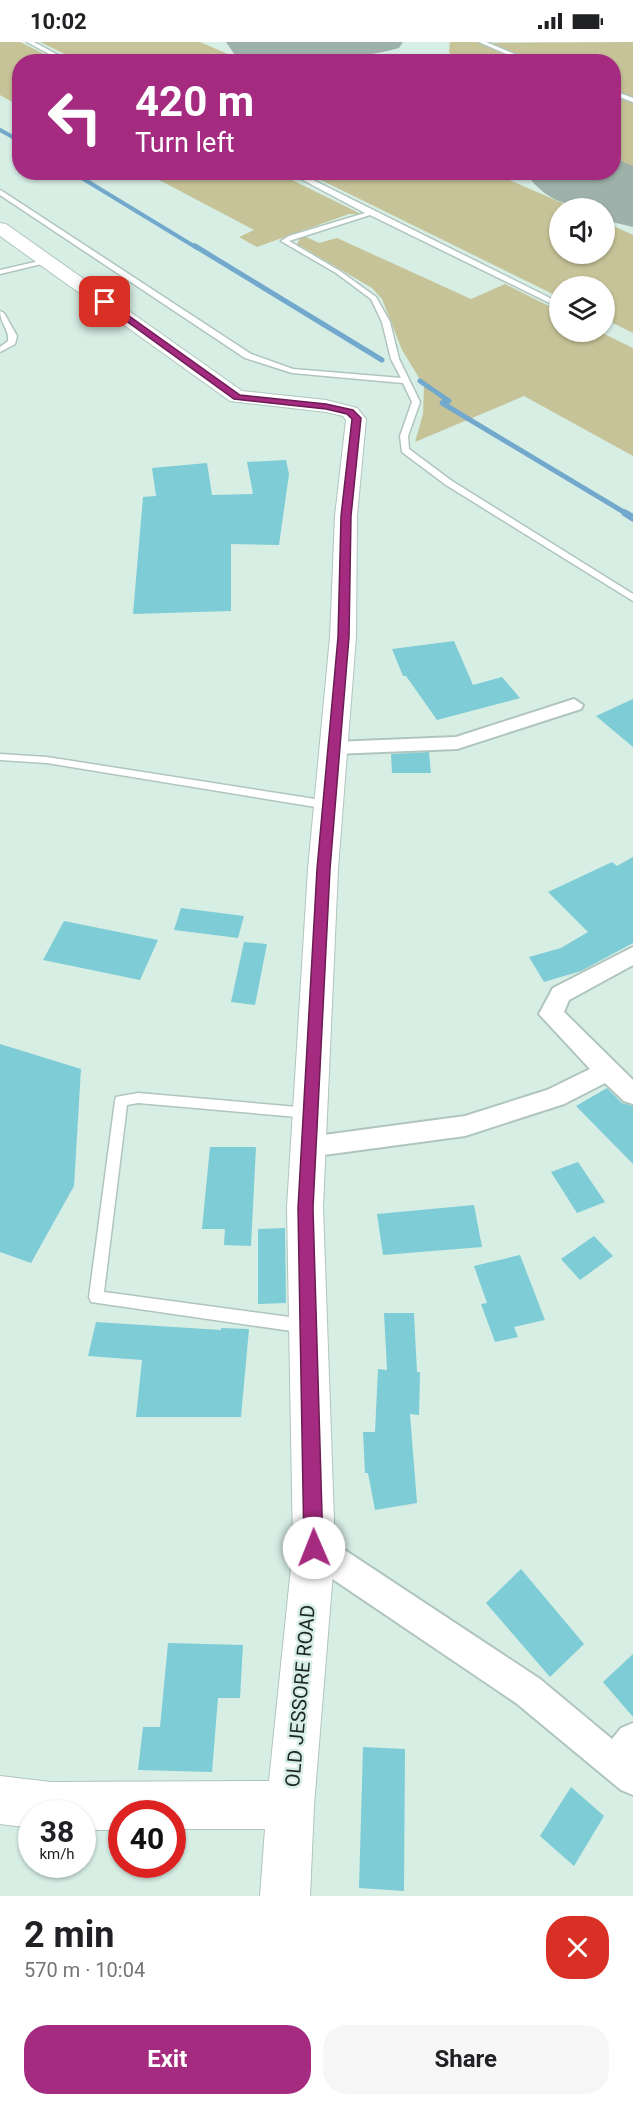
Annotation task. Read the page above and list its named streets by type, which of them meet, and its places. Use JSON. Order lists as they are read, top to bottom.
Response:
{
  "streets": {
    "street": ["OLD JESSORE ROAD"]
  },
  "page": {
    "status": "10:02",
    "turn": ["420 m", "Turn left"],
    "speed": "38 km/h",
    "limit": "40",
    "heading": ["2 min", "570 m · 10:04"],
    "buttons": ["Exit", "Share"]
  }
}
